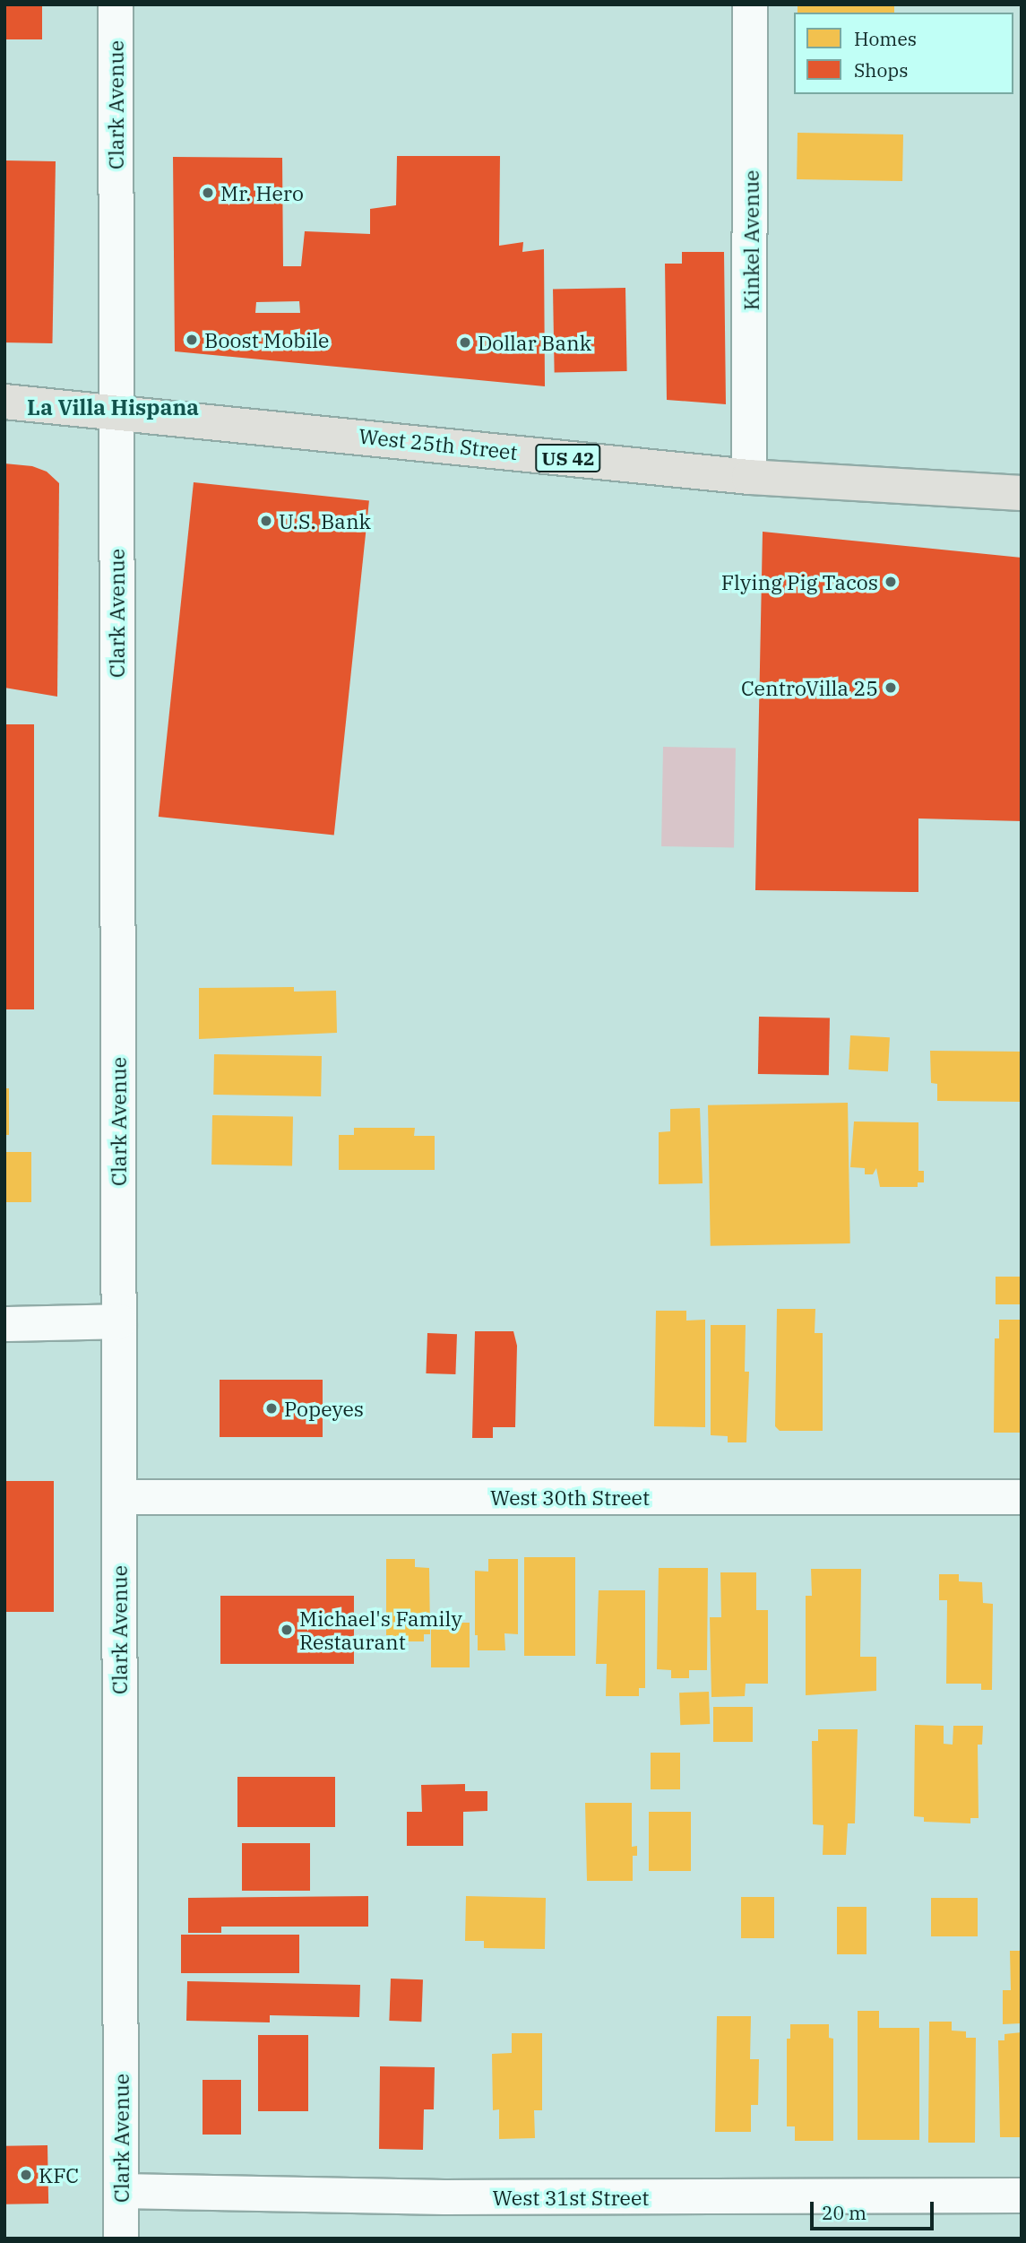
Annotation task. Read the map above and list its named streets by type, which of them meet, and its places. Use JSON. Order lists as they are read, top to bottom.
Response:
{
  "streets": {
    "main road": ["West 25th Street", "US 42"],
    "street": [
      "Clark Avenue",
      "Kinkel Avenue",
      "West 30th Street",
      "West 31st Street"
    ]
  },
  "crossings": [
    ["Clark Avenue", "West 25th Street"],
    ["Clark Avenue", "West 30th Street"],
    ["Clark Avenue", "West 31st Street"],
    ["Kinkel Avenue", "West 25th Street"]
  ],
  "districts": ["La Villa Hispana"],
  "places": [
    "Mr. Hero",
    "Boost Mobile",
    "Dollar Bank",
    "U.S. Bank",
    "Flying Pig Tacos",
    "CentroVilla 25",
    "Popeyes",
    "Michael's Family Restaurant",
    "KFC"
  ],
  "legend": ["Homes", "Shops"],
  "scale_bar": "20 m"
}
